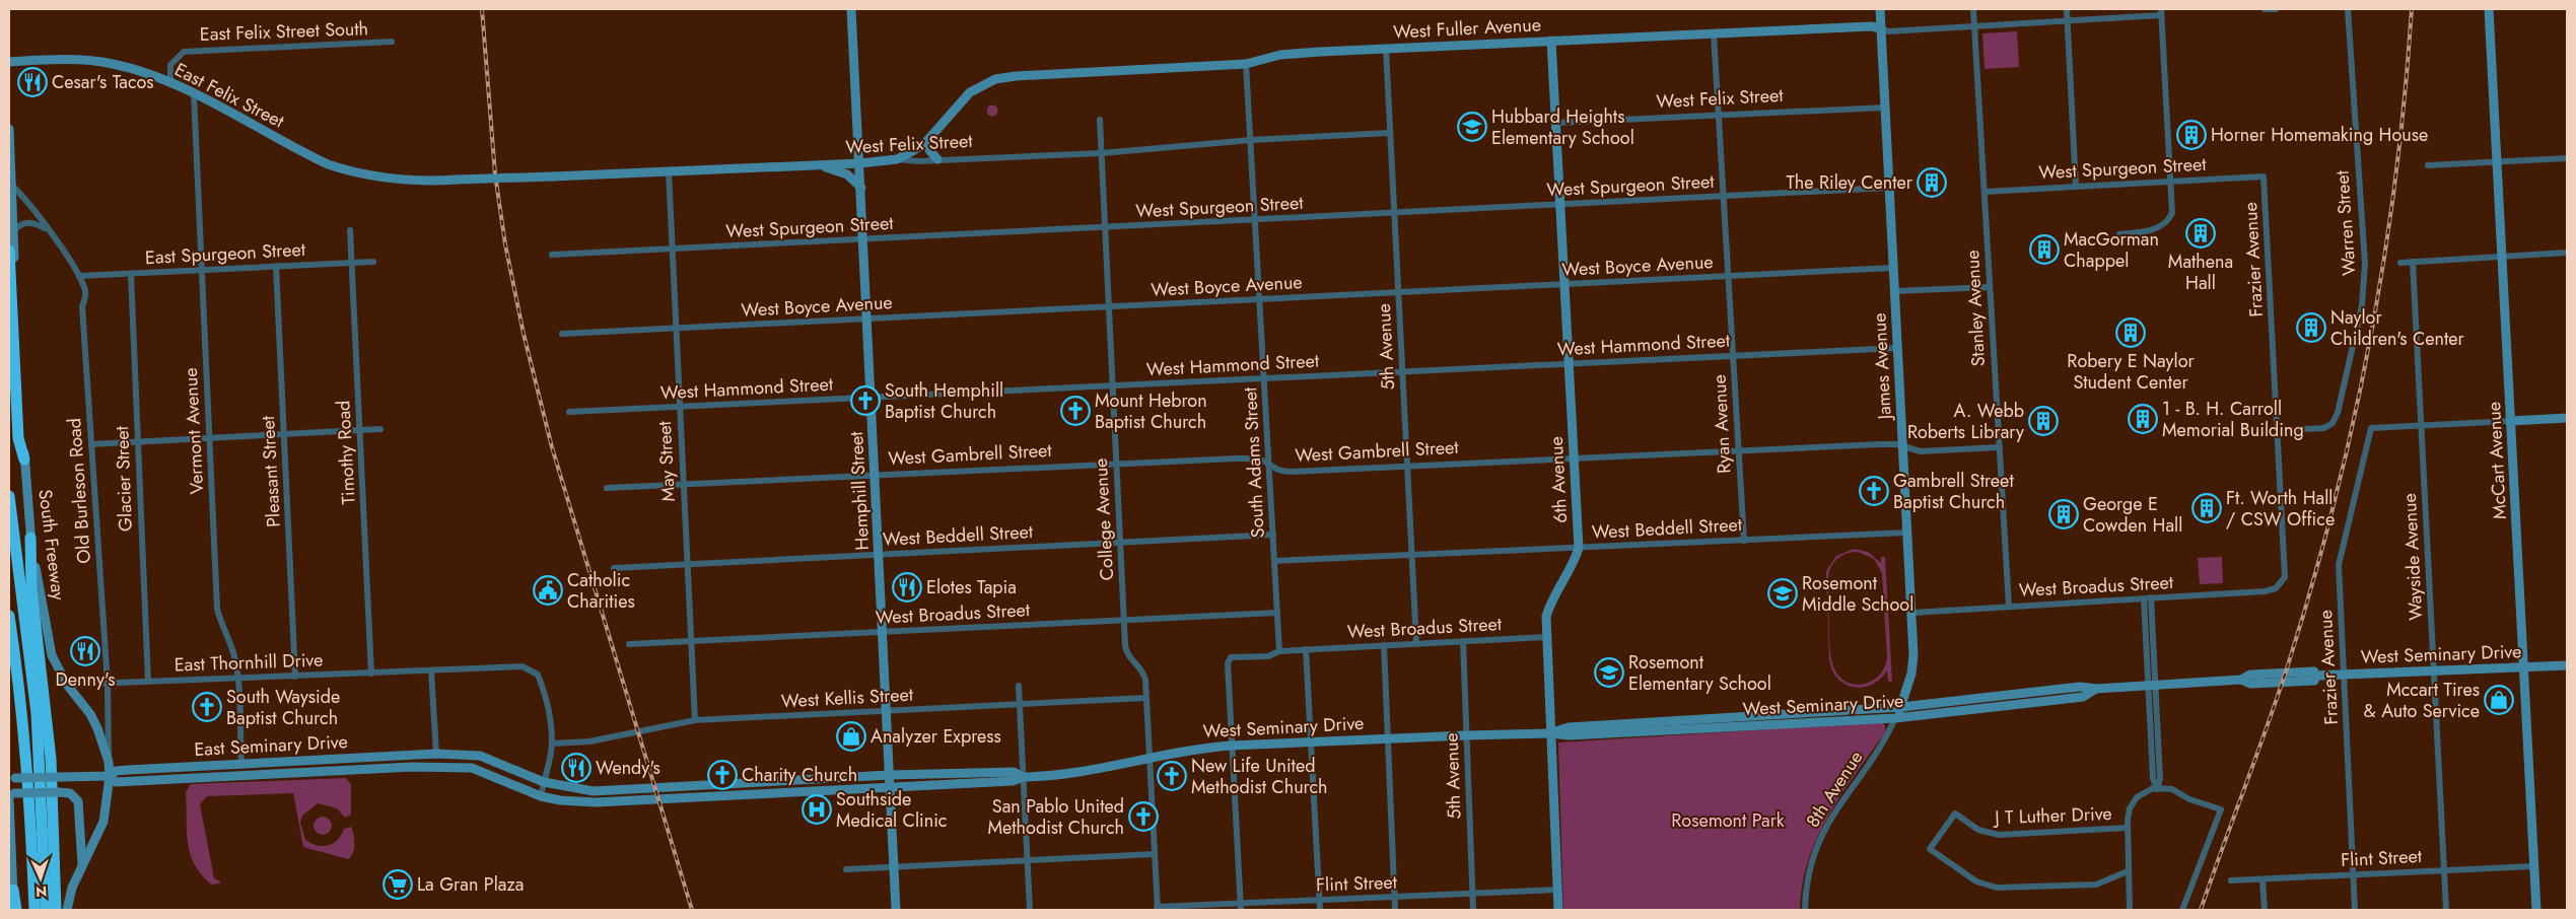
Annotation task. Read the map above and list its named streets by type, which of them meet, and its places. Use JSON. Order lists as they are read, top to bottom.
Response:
{
  "streets": {
    "highway": ["South Freeway"],
    "main road": [
      "West Fuller Avenue",
      "East Felix Street",
      "West Felix Street",
      "James Avenue",
      "McCart Avenue",
      "6th Avenue",
      "Hemphill Street",
      "West Seminary Drive",
      "East Seminary Drive"
    ],
    "street": [
      "East Felix Street South",
      "West Spurgeon Street",
      "Warren Street",
      "East Spurgeon Street",
      "Frazier Avenue",
      "West Boyce Avenue",
      "Stanley Avenue",
      "West Hammond Street",
      "5th Avenue",
      "Ryan Avenue",
      "Vermont Avenue",
      "West Gambrell Street",
      "Timothy Road",
      "May Street",
      "South Adams Street",
      "Pleasant Street",
      "Glacier Street",
      "Old Burleson Road",
      "College Avenue",
      "West Beddell Street",
      "Wayside Avenue",
      "West Broadus Street",
      "East Thornhill Drive",
      "West Kellis Street",
      "8th Avenue",
      "J T Luther Drive",
      "Flint Street"
    ]
  },
  "crossings": [
    ["West Fuller Avenue", "West Felix Street"],
    ["West Fuller Avenue", "Stanley Avenue"],
    ["West Fuller Avenue", "5th Avenue"],
    ["West Fuller Avenue", "James Avenue"],
    ["West Fuller Avenue", "Ryan Avenue"],
    ["West Fuller Avenue", "South Adams Street"],
    ["West Fuller Avenue", "6th Avenue"],
    ["East Felix Street South", "East Felix Street"],
    ["East Felix Street", "West Felix Street"],
    ["East Felix Street", "Vermont Avenue"],
    ["West Felix Street", "5th Avenue"],
    ["West Felix Street", "James Avenue"],
    ["West Felix Street", "Ryan Avenue"],
    ["West Felix Street", "May Street"],
    ["West Felix Street", "South Adams Street"],
    ["West Felix Street", "6th Avenue"],
    ["West Felix Street", "Hemphill Street"],
    ["West Felix Street", "College Avenue"],
    ["West Spurgeon Street", "Frazier Avenue"],
    ["West Spurgeon Street", "Stanley Avenue"],
    ["West Spurgeon Street", "5th Avenue"],
    ["West Spurgeon Street", "James Avenue"],
    ["West Spurgeon Street", "Ryan Avenue"],
    ["West Spurgeon Street", "May Street"],
    ["West Spurgeon Street", "South Adams Street"],
    ["West Spurgeon Street", "6th Avenue"],
    ["West Spurgeon Street", "Hemphill Street"],
    ["West Spurgeon Street", "College Avenue"],
    ["Warren Street", "Frazier Avenue"],
    ["East Spurgeon Street", "Vermont Avenue"],
    ["East Spurgeon Street", "Timothy Road"],
    ["East Spurgeon Street", "Pleasant Street"],
    ["East Spurgeon Street", "Glacier Street"],
    ["East Spurgeon Street", "Old Burleson Road"],
    ["Frazier Avenue", "Wayside Avenue"],
    ["Frazier Avenue", "West Broadus Street"],
    ["Frazier Avenue", "West Seminary Drive"],
    ["Frazier Avenue", "Flint Street"],
    ["West Boyce Avenue", "5th Avenue"],
    ["West Boyce Avenue", "James Avenue"],
    ["West Boyce Avenue", "Ryan Avenue"],
    ["West Boyce Avenue", "May Street"],
    ["West Boyce Avenue", "South Adams Street"],
    ["West Boyce Avenue", "6th Avenue"],
    ["West Boyce Avenue", "Hemphill Street"],
    ["West Boyce Avenue", "College Avenue"],
    ["Stanley Avenue", "West Gambrell Street"],
    ["Stanley Avenue", "West Broadus Street"],
    ["West Hammond Street", "5th Avenue"],
    ["West Hammond Street", "James Avenue"],
    ["West Hammond Street", "Ryan Avenue"],
    ["West Hammond Street", "May Street"],
    ["West Hammond Street", "South Adams Street"],
    ["West Hammond Street", "6th Avenue"],
    ["West Hammond Street", "Hemphill Street"],
    ["West Hammond Street", "College Avenue"],
    ["5th Avenue", "West Gambrell Street"],
    ["5th Avenue", "West Beddell Street"],
    ["5th Avenue", "West Broadus Street"],
    ["5th Avenue", "West Seminary Drive"],
    ["5th Avenue", "Flint Street"],
    ["James Avenue", "West Gambrell Street"],
    ["James Avenue", "West Beddell Street"],
    ["James Avenue", "West Broadus Street"],
    ["James Avenue", "West Seminary Drive"],
    ["James Avenue", "8th Avenue"],
    ["Ryan Avenue", "West Gambrell Street"],
    ["Ryan Avenue", "West Beddell Street"],
    ["Vermont Avenue", "East Thornhill Drive"],
    ["Vermont Avenue", "East Seminary Drive"],
    ["West Gambrell Street", "May Street"],
    ["West Gambrell Street", "South Adams Street"],
    ["West Gambrell Street", "6th Avenue"],
    ["West Gambrell Street", "Hemphill Street"],
    ["West Gambrell Street", "College Avenue"],
    ["Timothy Road", "East Thornhill Drive"],
    ["McCart Avenue", "West Seminary Drive"],
    ["McCart Avenue", "Flint Street"],
    ["May Street", "West Beddell Street"],
    ["May Street", "West Broadus Street"],
    ["May Street", "West Kellis Street"],
    ["South Adams Street", "West Beddell Street"],
    ["South Adams Street", "West Broadus Street"],
    ["Pleasant Street", "East Thornhill Drive"],
    ["Glacier Street", "East Thornhill Drive"],
    ["6th Avenue", "West Beddell Street"],
    ["6th Avenue", "West Broadus Street"],
    ["6th Avenue", "West Seminary Drive"],
    ["6th Avenue", "Flint Street"],
    ["Old Burleson Road", "South Freeway"],
    ["Old Burleson Road", "East Thornhill Drive"],
    ["Hemphill Street", "West Beddell Street"],
    ["Hemphill Street", "West Broadus Street"],
    ["Hemphill Street", "West Seminary Drive"],
    ["Hemphill Street", "West Kellis Street"],
    ["College Avenue", "West Beddell Street"],
    ["College Avenue", "West Broadus Street"],
    ["College Avenue", "West Seminary Drive"],
    ["College Avenue", "West Kellis Street"],
    ["College Avenue", "Flint Street"],
    ["South Freeway", "East Thornhill Drive"],
    ["South Freeway", "East Seminary Drive"],
    ["Wayside Avenue", "West Seminary Drive"],
    ["Wayside Avenue", "Flint Street"],
    ["West Seminary Drive", "East Seminary Drive"],
    ["West Seminary Drive", "8th Avenue"],
    ["East Thornhill Drive", "West Kellis Street"]
  ],
  "parks": ["Rosemont Park"],
  "places": {
    "restaurant": [
      "Cesar's Tacos",
      "Elotes Tapia",
      "Denny's",
      "Wendy's"
    ],
    "school or university": ["Hubbard Heights Elementary School", "Rosemont Middle School", "Rosemont Elementary School"],
    "building": [
      "Horner Homemaking House",
      "The Riley Center",
      "Mathena Hall",
      "MacGorman Chappel",
      "Naylor Children's Center",
      "Robery E Naylor Student Center",
      "1 - B. H. Carroll Memorial Building",
      "A. Webb Roberts Library",
      "Ft. Worth Hall / CSW Office",
      "George E Cowden Hall"
    ],
    "church": [
      "South Hemphill Baptist Church",
      "Mount Hebron Baptist Church",
      "Gambrell Street Baptist Church",
      "South Wayside Baptist Church",
      "Charity Church",
      "New Life United Methodist Church",
      "San Pablo United Methodist Church"
    ],
    "public building": ["Catholic Charities"],
    "shop": ["Mccart Tires & Auto Service", "Analyzer Express"],
    "hospital": ["Southside Medical Clinic"],
    "supermarket": ["La Gran Plaza"]
  },
  "north": "bottom"
}
